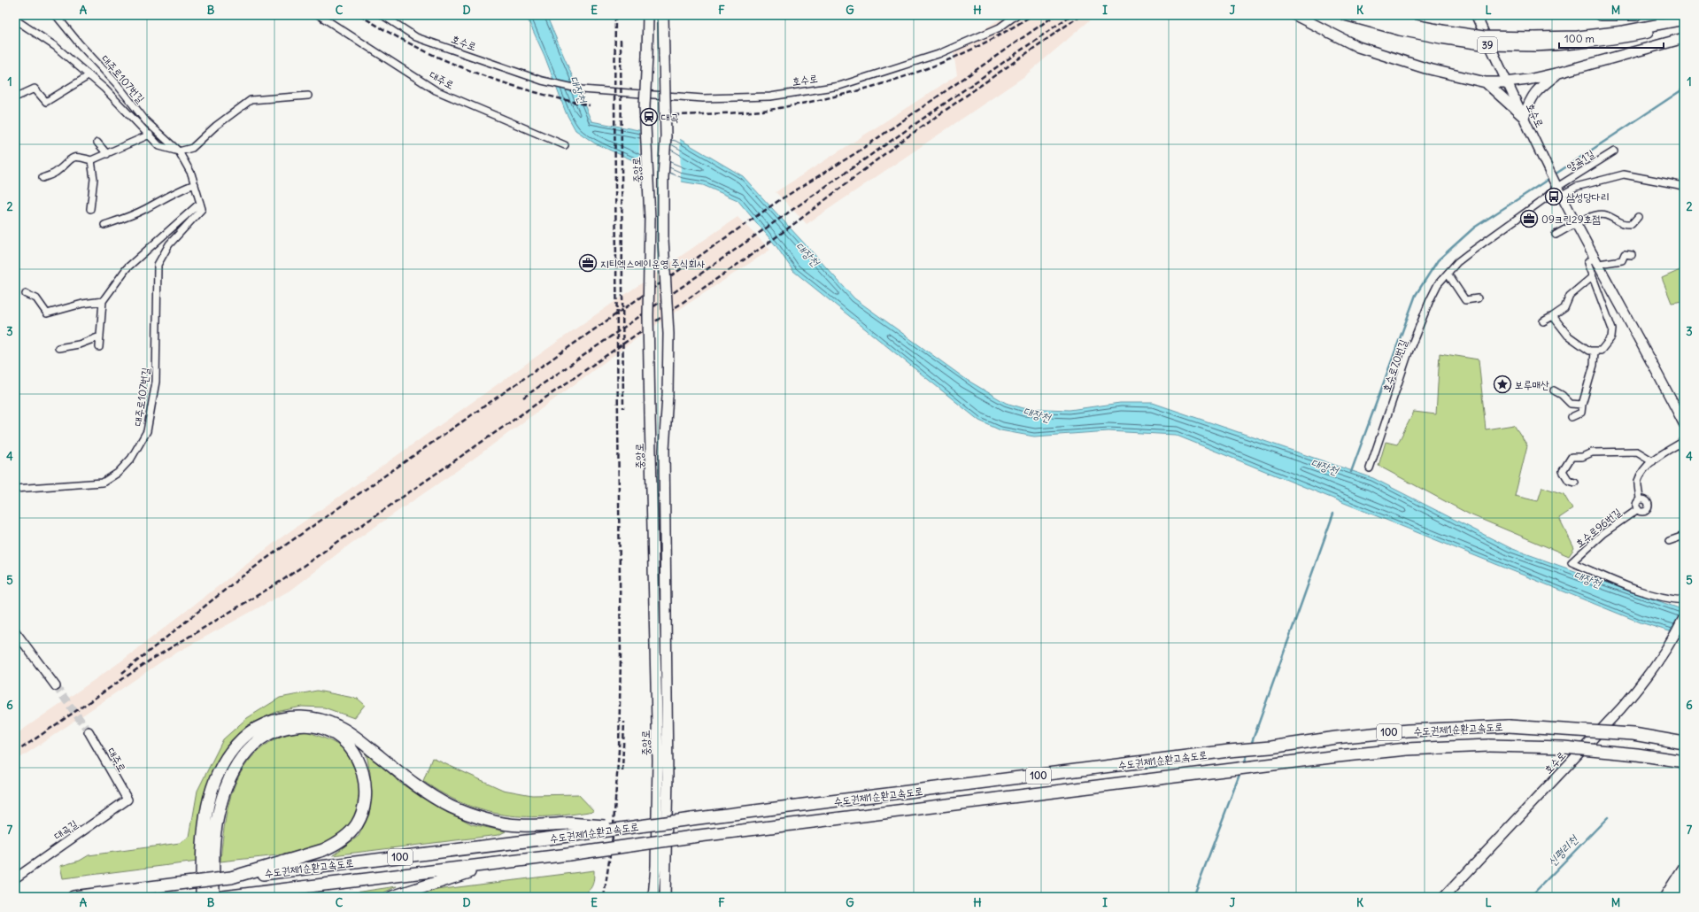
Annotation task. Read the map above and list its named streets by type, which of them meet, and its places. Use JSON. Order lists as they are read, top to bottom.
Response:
{
  "streets": {
    "highway": ["수도권제1순환고속도로", "100"],
    "main road": ["호수로", "39", "중앙로"],
    "street": [
      "대주로107번길",
      "대주로",
      "양곡1길",
      "호수로70번길",
      "호수로96번길",
      "대곡길"
    ]
  },
  "crossings": [
    ["호수로", "양곡1길"],
    ["호수로", "호수로70번길"],
    ["대주로", "대곡길"],
    ["양곡1길", "호수로70번길"]
  ],
  "water": ["대장천", "신평리천"],
  "places": {
    "station": ["대곡"],
    "bus stop": ["삼성당다리"],
    "office": ["09크린29호점", "지티엑스에이운영 주식회사"],
    "place": ["보루매산"]
  },
  "scale_bar": "100 m",
  "grid": {
    "columns": [
      "A",
      "B",
      "C",
      "D",
      "E",
      "F",
      "G",
      "H",
      "I",
      "J",
      "K",
      "L",
      "M"
    ],
    "rows": [
      "1",
      "2",
      "3",
      "4",
      "5",
      "6",
      "7"
    ]
  }
}
